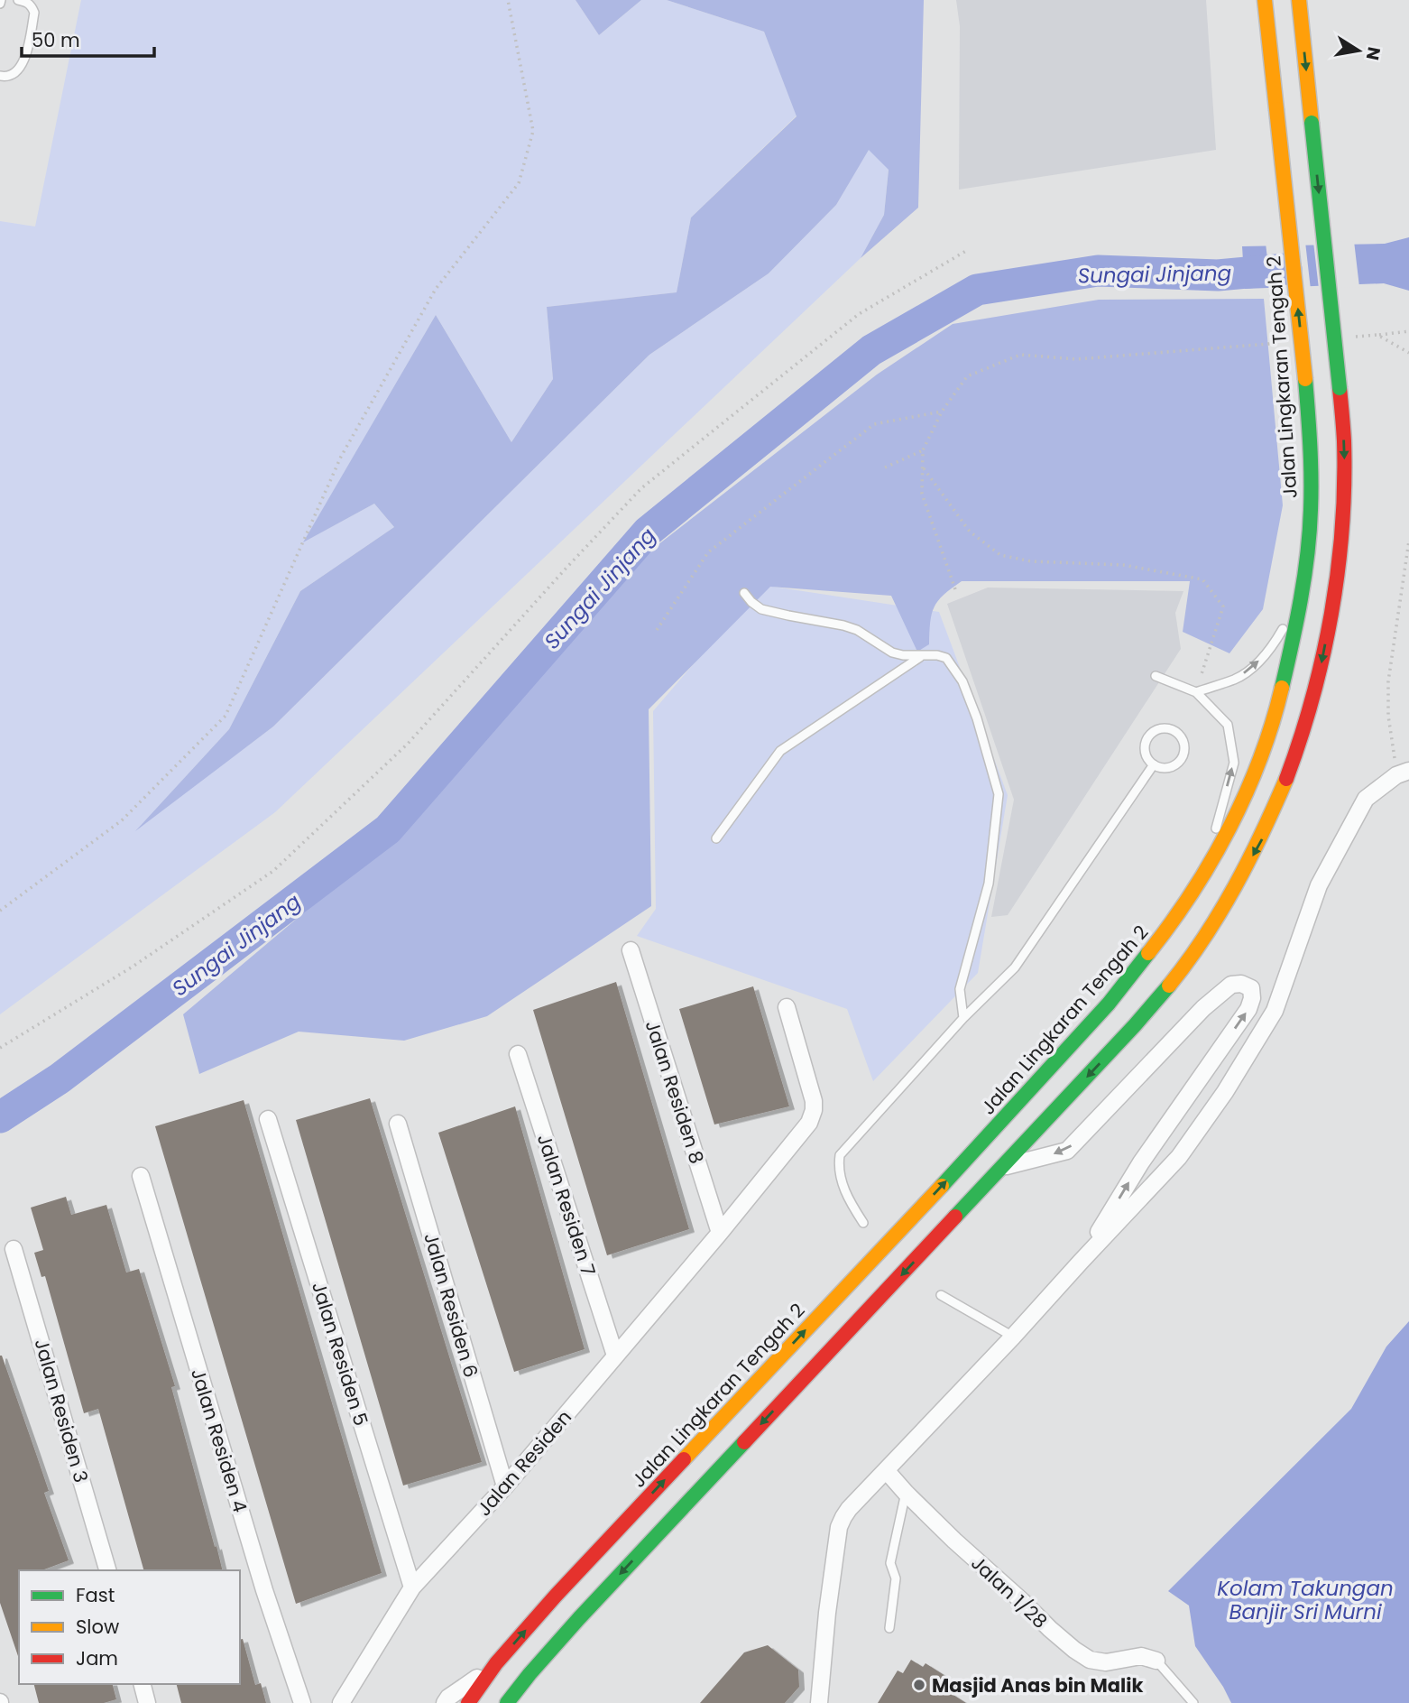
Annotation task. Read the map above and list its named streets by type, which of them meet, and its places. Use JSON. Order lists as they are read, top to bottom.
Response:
{
  "streets": {
    "highway": ["Jalan Lingkaran Tengah 2"],
    "street": [
      "Jalan Residen 8",
      "Jalan Residen 7",
      "Jalan Residen 6",
      "Jalan Residen 5",
      "Jalan Residen 3",
      "Jalan Residen 4",
      "Jalan Residen",
      "Jalan 1/28"
    ]
  },
  "crossings": [
    ["Jalan Residen 8", "Jalan Residen"],
    ["Jalan Residen 7", "Jalan Residen"],
    ["Jalan Residen 6", "Jalan Residen"],
    ["Jalan Residen 5", "Jalan Residen"]
  ],
  "water": ["Sungai Jinjang", "Kolam Takungan Banjir Sri Murni"],
  "places": ["Masjid Anas bin Malik"],
  "legend": ["Fast", "Slow", "Jam"],
  "scale_bar": "50 m",
  "north": "right"
}
